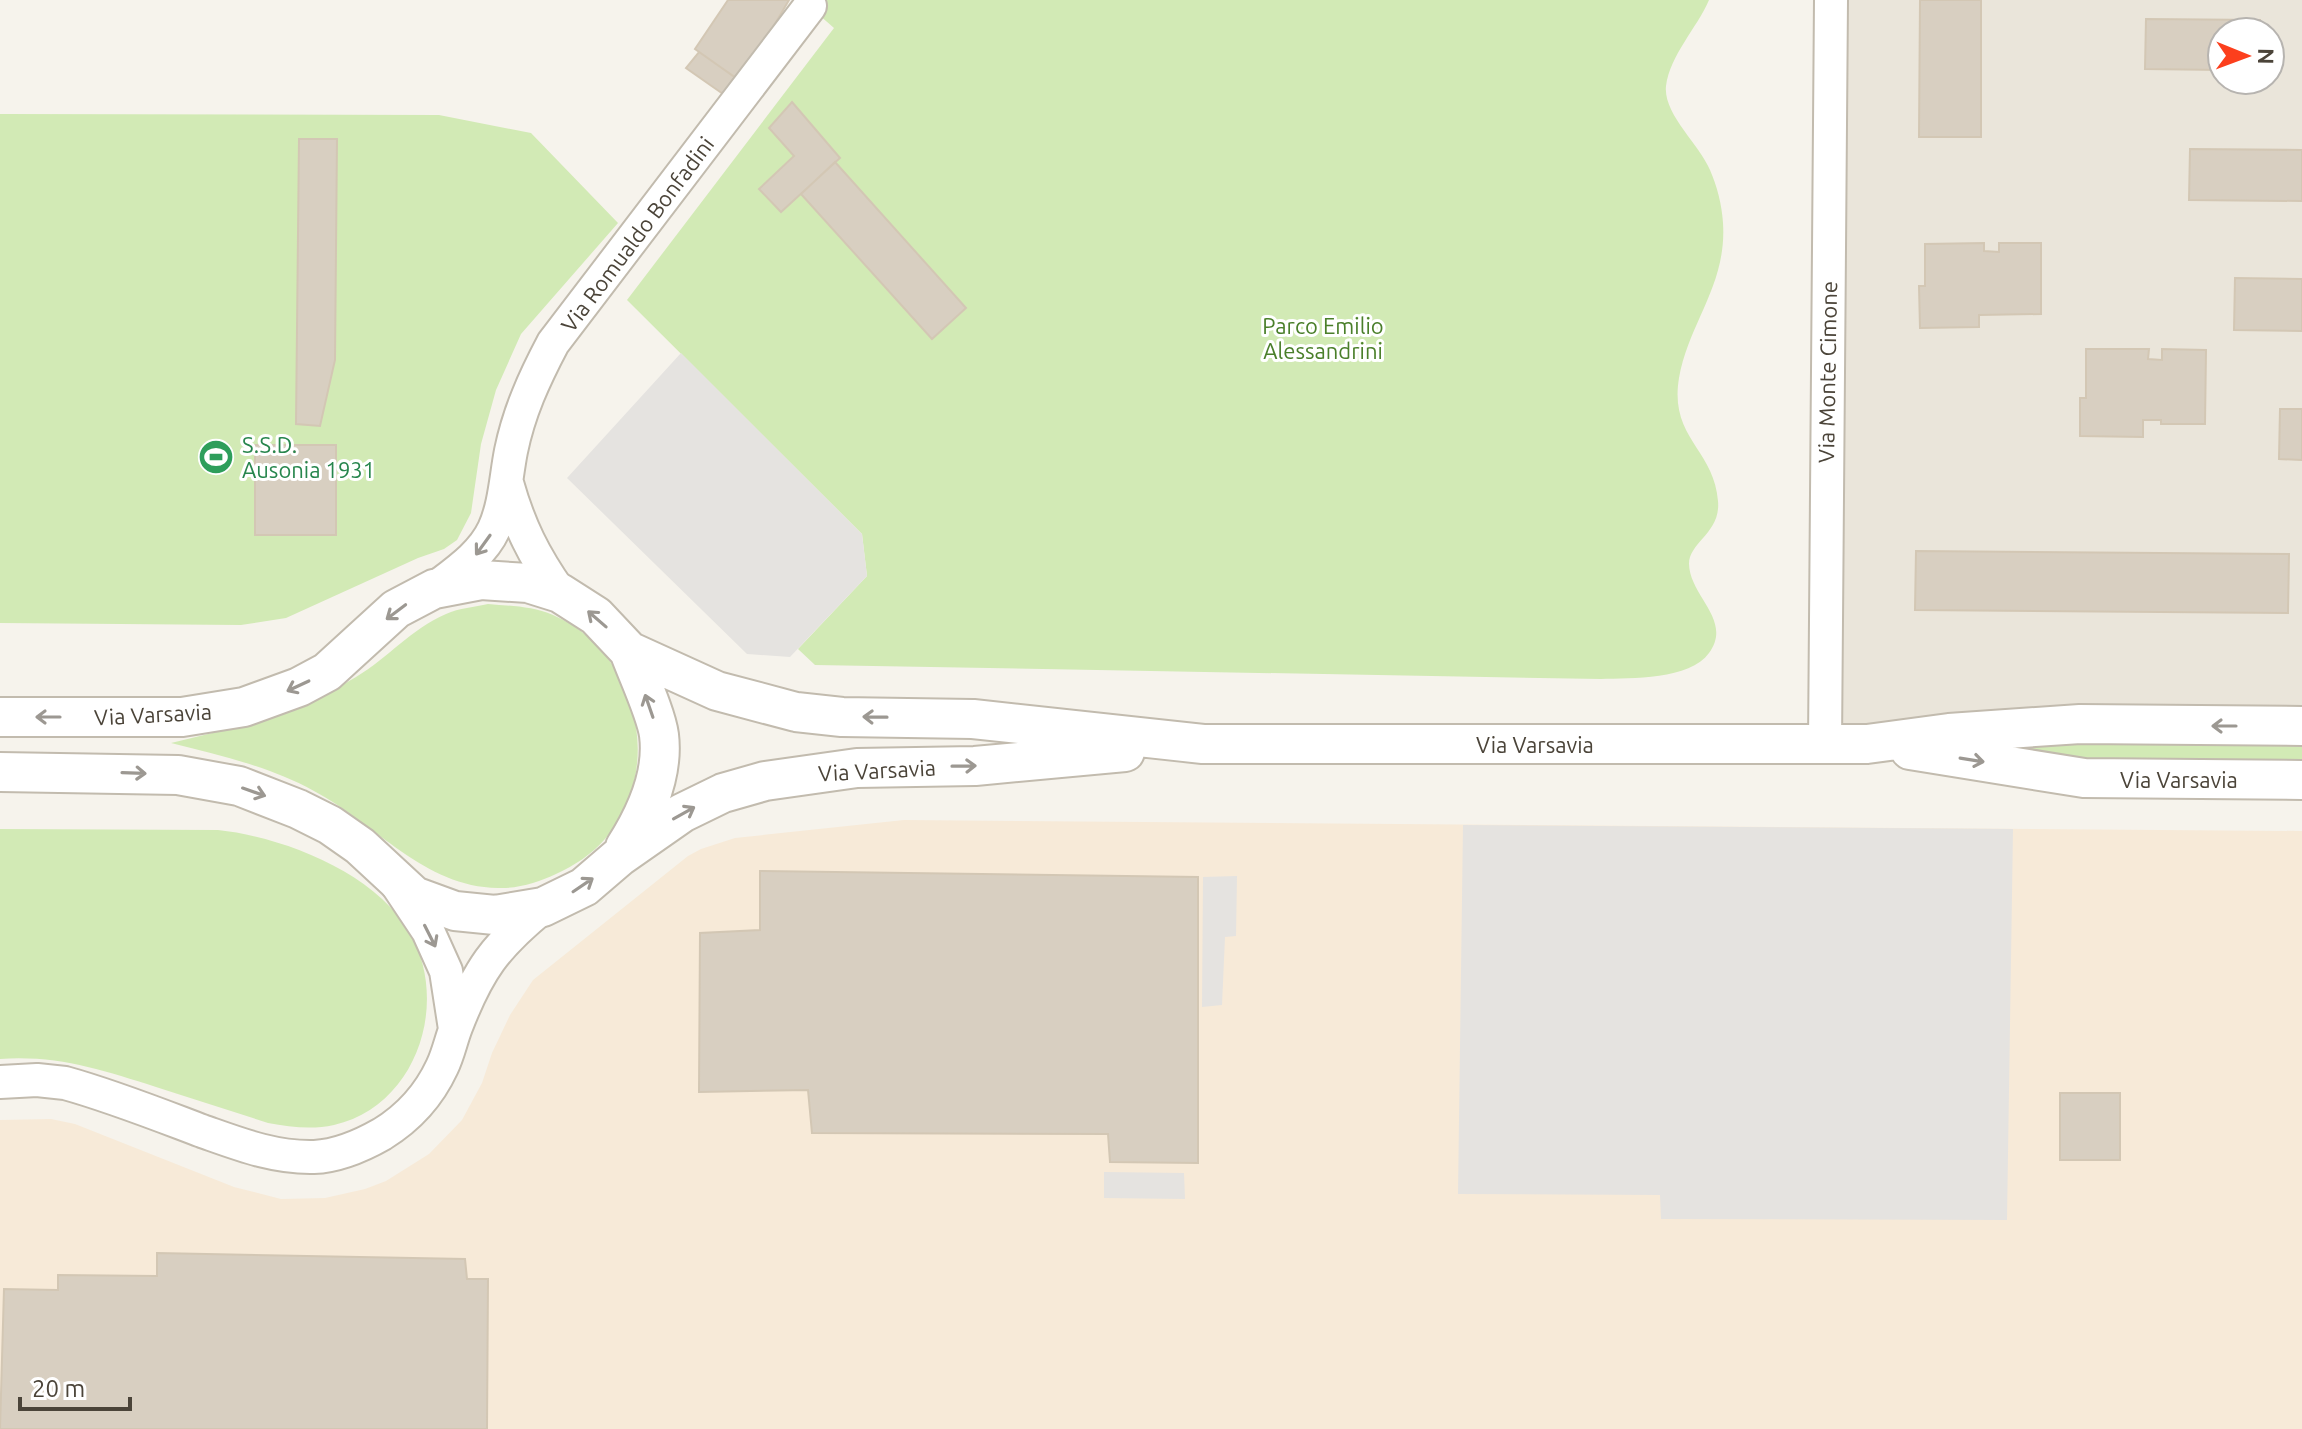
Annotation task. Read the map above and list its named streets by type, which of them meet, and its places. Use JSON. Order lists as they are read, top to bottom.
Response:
{
  "streets": {
    "street": ["Via Romualdo Bonfadini", "Via Monte Cimone", "Via Varsavia"]
  },
  "crossings": [
    ["Via Romualdo Bonfadini", "Via Varsavia"],
    ["Via Monte Cimone", "Via Varsavia"]
  ],
  "parks": ["Parco Emilio Alessandrini"],
  "places": {
    "sports": ["S.S.D. Ausonia 1931"]
  },
  "scale_bar": "20 m",
  "north": "right"
}
